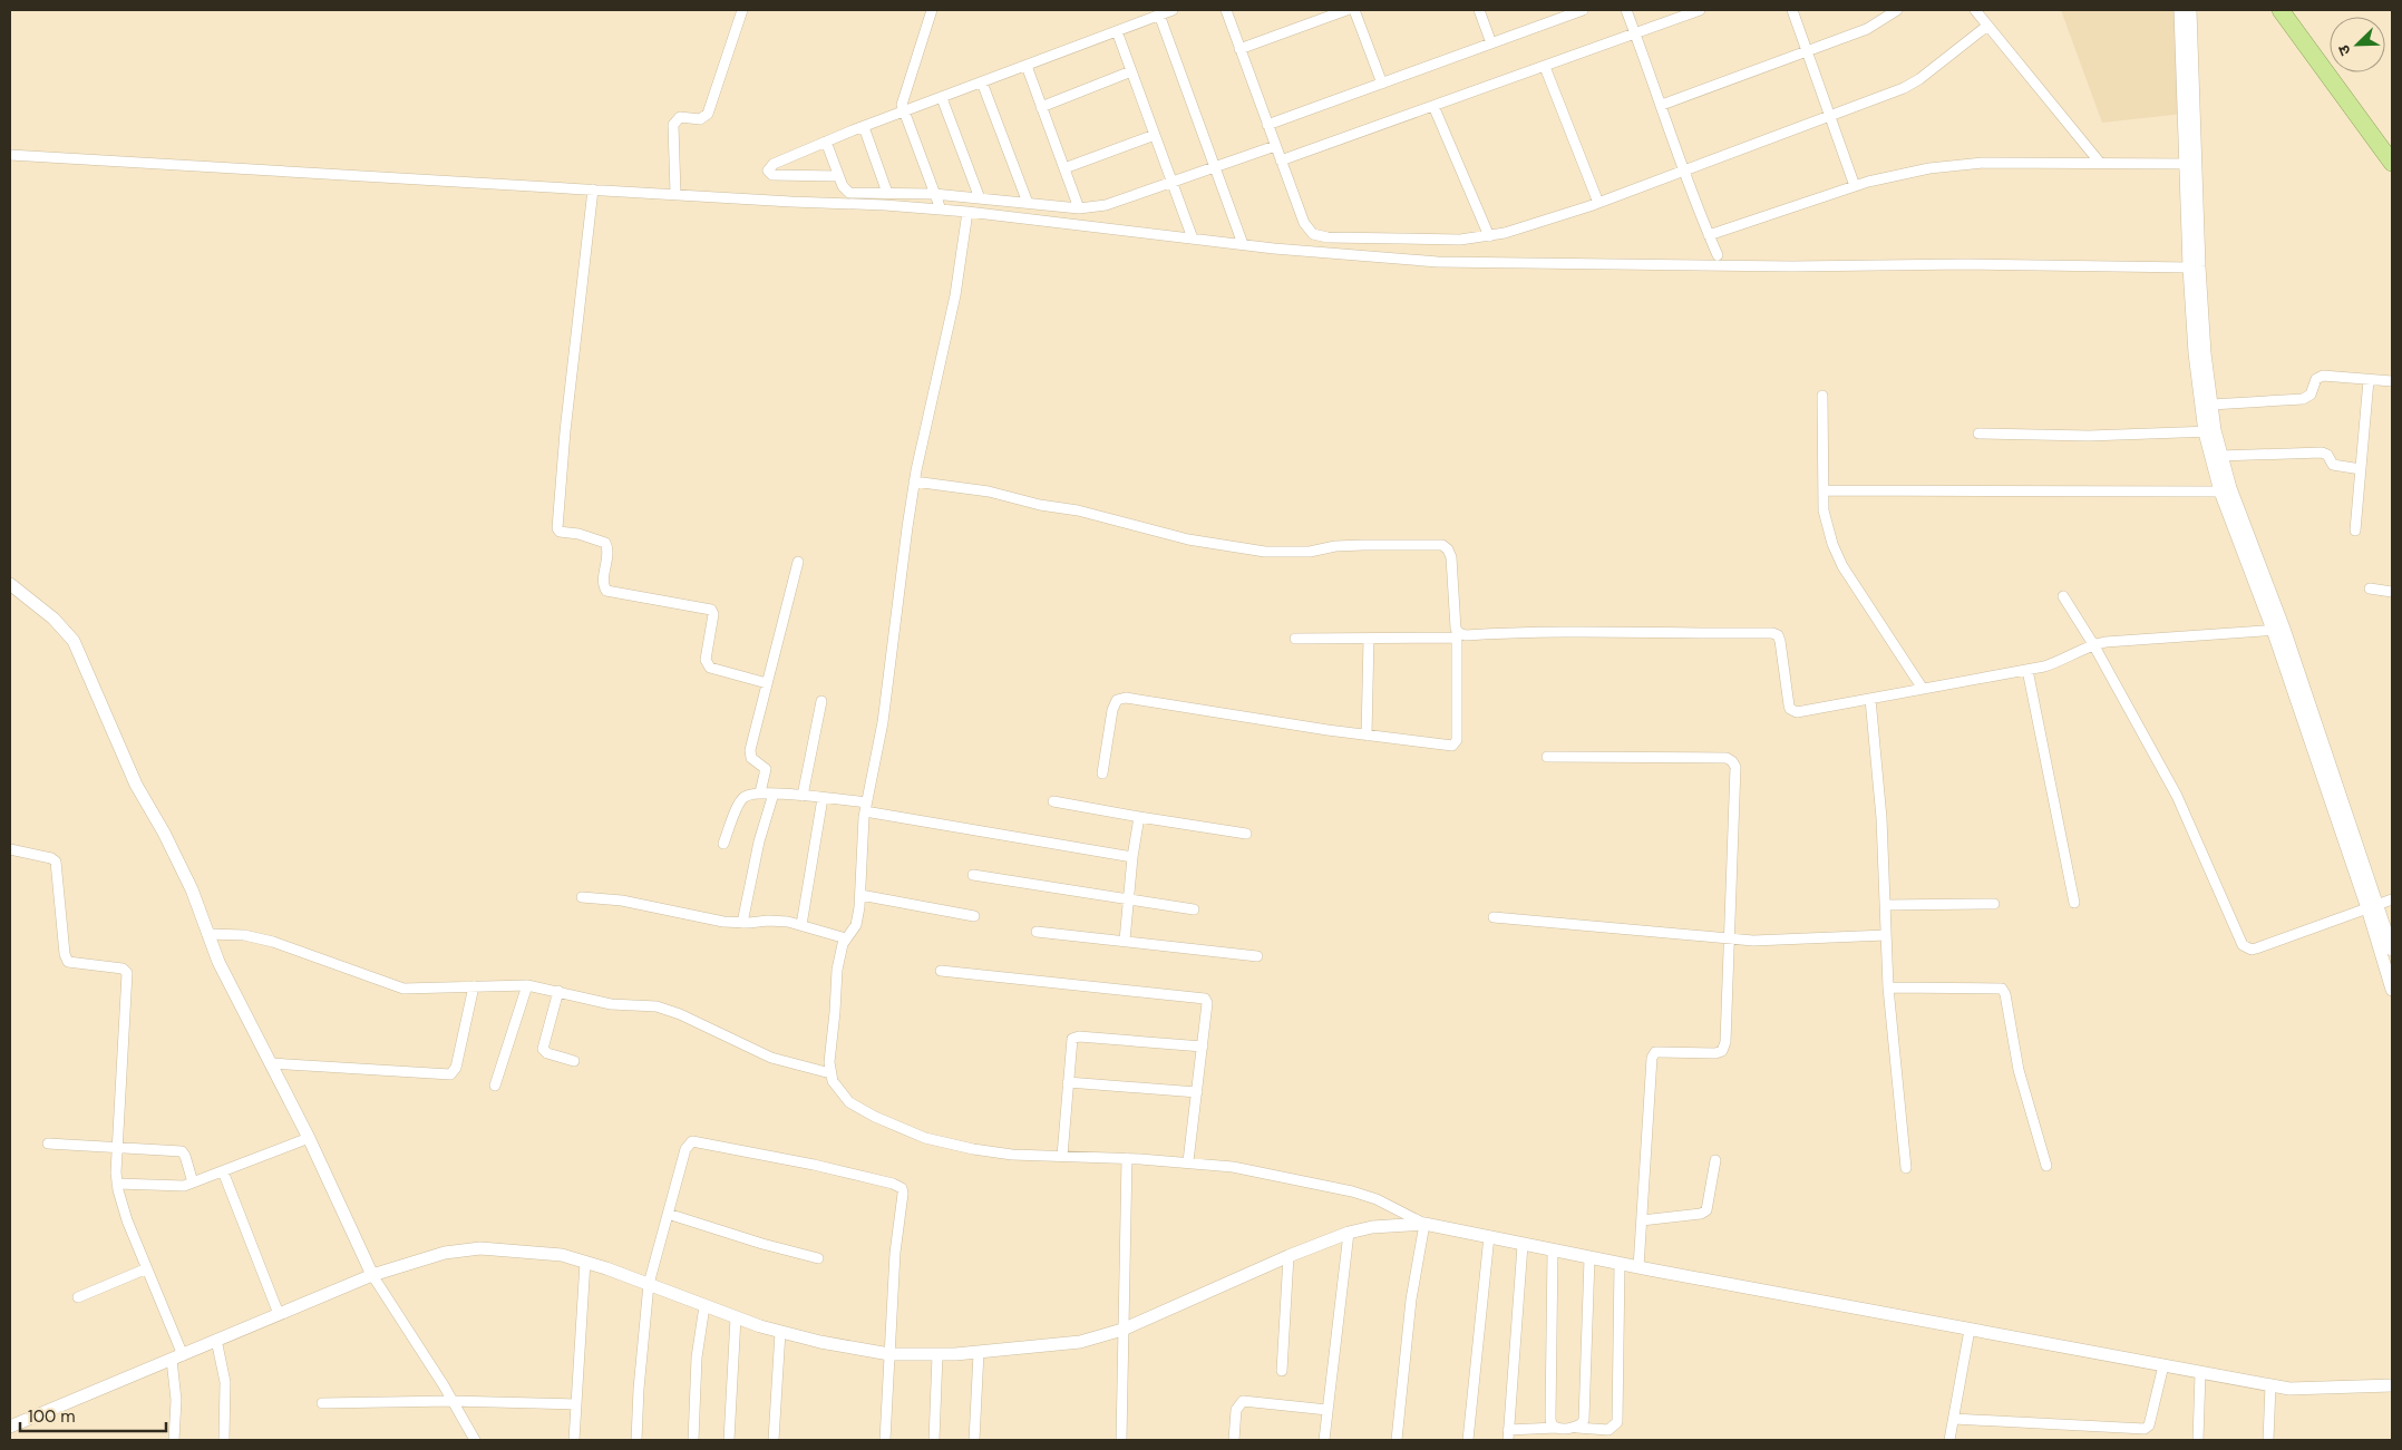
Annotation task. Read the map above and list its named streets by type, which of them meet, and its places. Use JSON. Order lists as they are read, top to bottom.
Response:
{
  "scale_bar": "100 m",
  "north": "bottom left"
}
